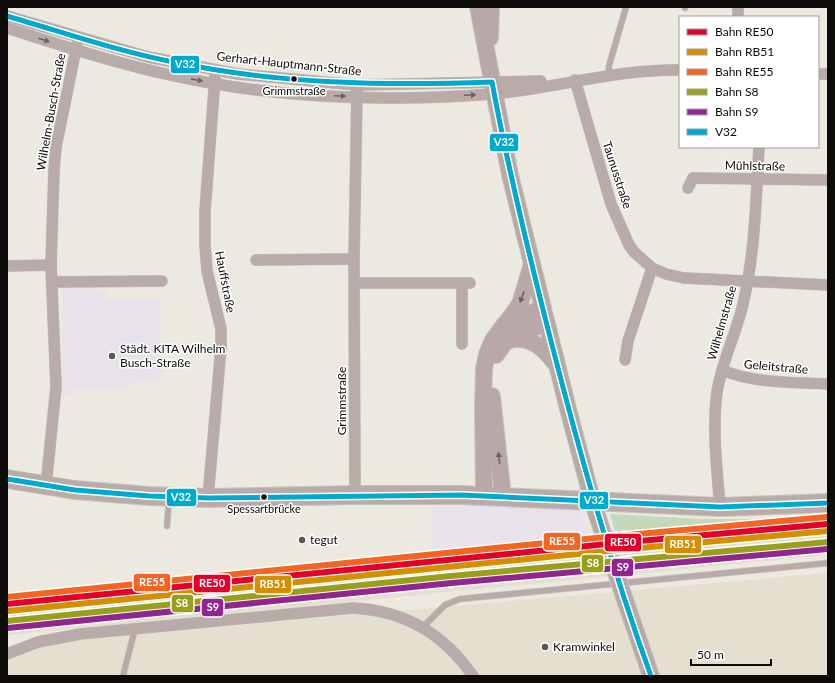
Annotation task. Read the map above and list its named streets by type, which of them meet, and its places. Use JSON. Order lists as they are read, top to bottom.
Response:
{
  "streets": {
    "street": [
      "Gerhart-Hauptmann-Straße",
      "Wilhelm-Busch-Straße",
      "Mühlstraße",
      "Taunusstraße",
      "Hauffstraße",
      "Wilhelmstraße",
      "Geleitstraße",
      "Grimmstraße"
    ]
  },
  "crossings": [
    ["Gerhart-Hauptmann-Straße", "Wilhelm-Busch-Straße"],
    ["Gerhart-Hauptmann-Straße", "Taunusstraße"],
    ["Gerhart-Hauptmann-Straße", "Hauffstraße"],
    ["Gerhart-Hauptmann-Straße", "Grimmstraße"],
    ["Mühlstraße", "Wilhelmstraße"],
    ["Taunusstraße", "Wilhelmstraße"],
    ["Wilhelmstraße", "Geleitstraße"]
  ],
  "places": [
    "Grimmstraße",
    "Städt. KITA Wilhelm Busch-Straße",
    "Spessartbrücke",
    "tegut",
    "Kramwinkel"
  ],
  "lines": [
    "transit line V32",
    "rail line RE55",
    "rail line RE50",
    "rail line RB51",
    "rail line S8",
    "rail line S9"
  ],
  "legend": [
    "Bahn RE50",
    "Bahn RB51",
    "Bahn RE55",
    "Bahn S8",
    "Bahn S9",
    "V32"
  ],
  "scale_bar": "50 m"
}
